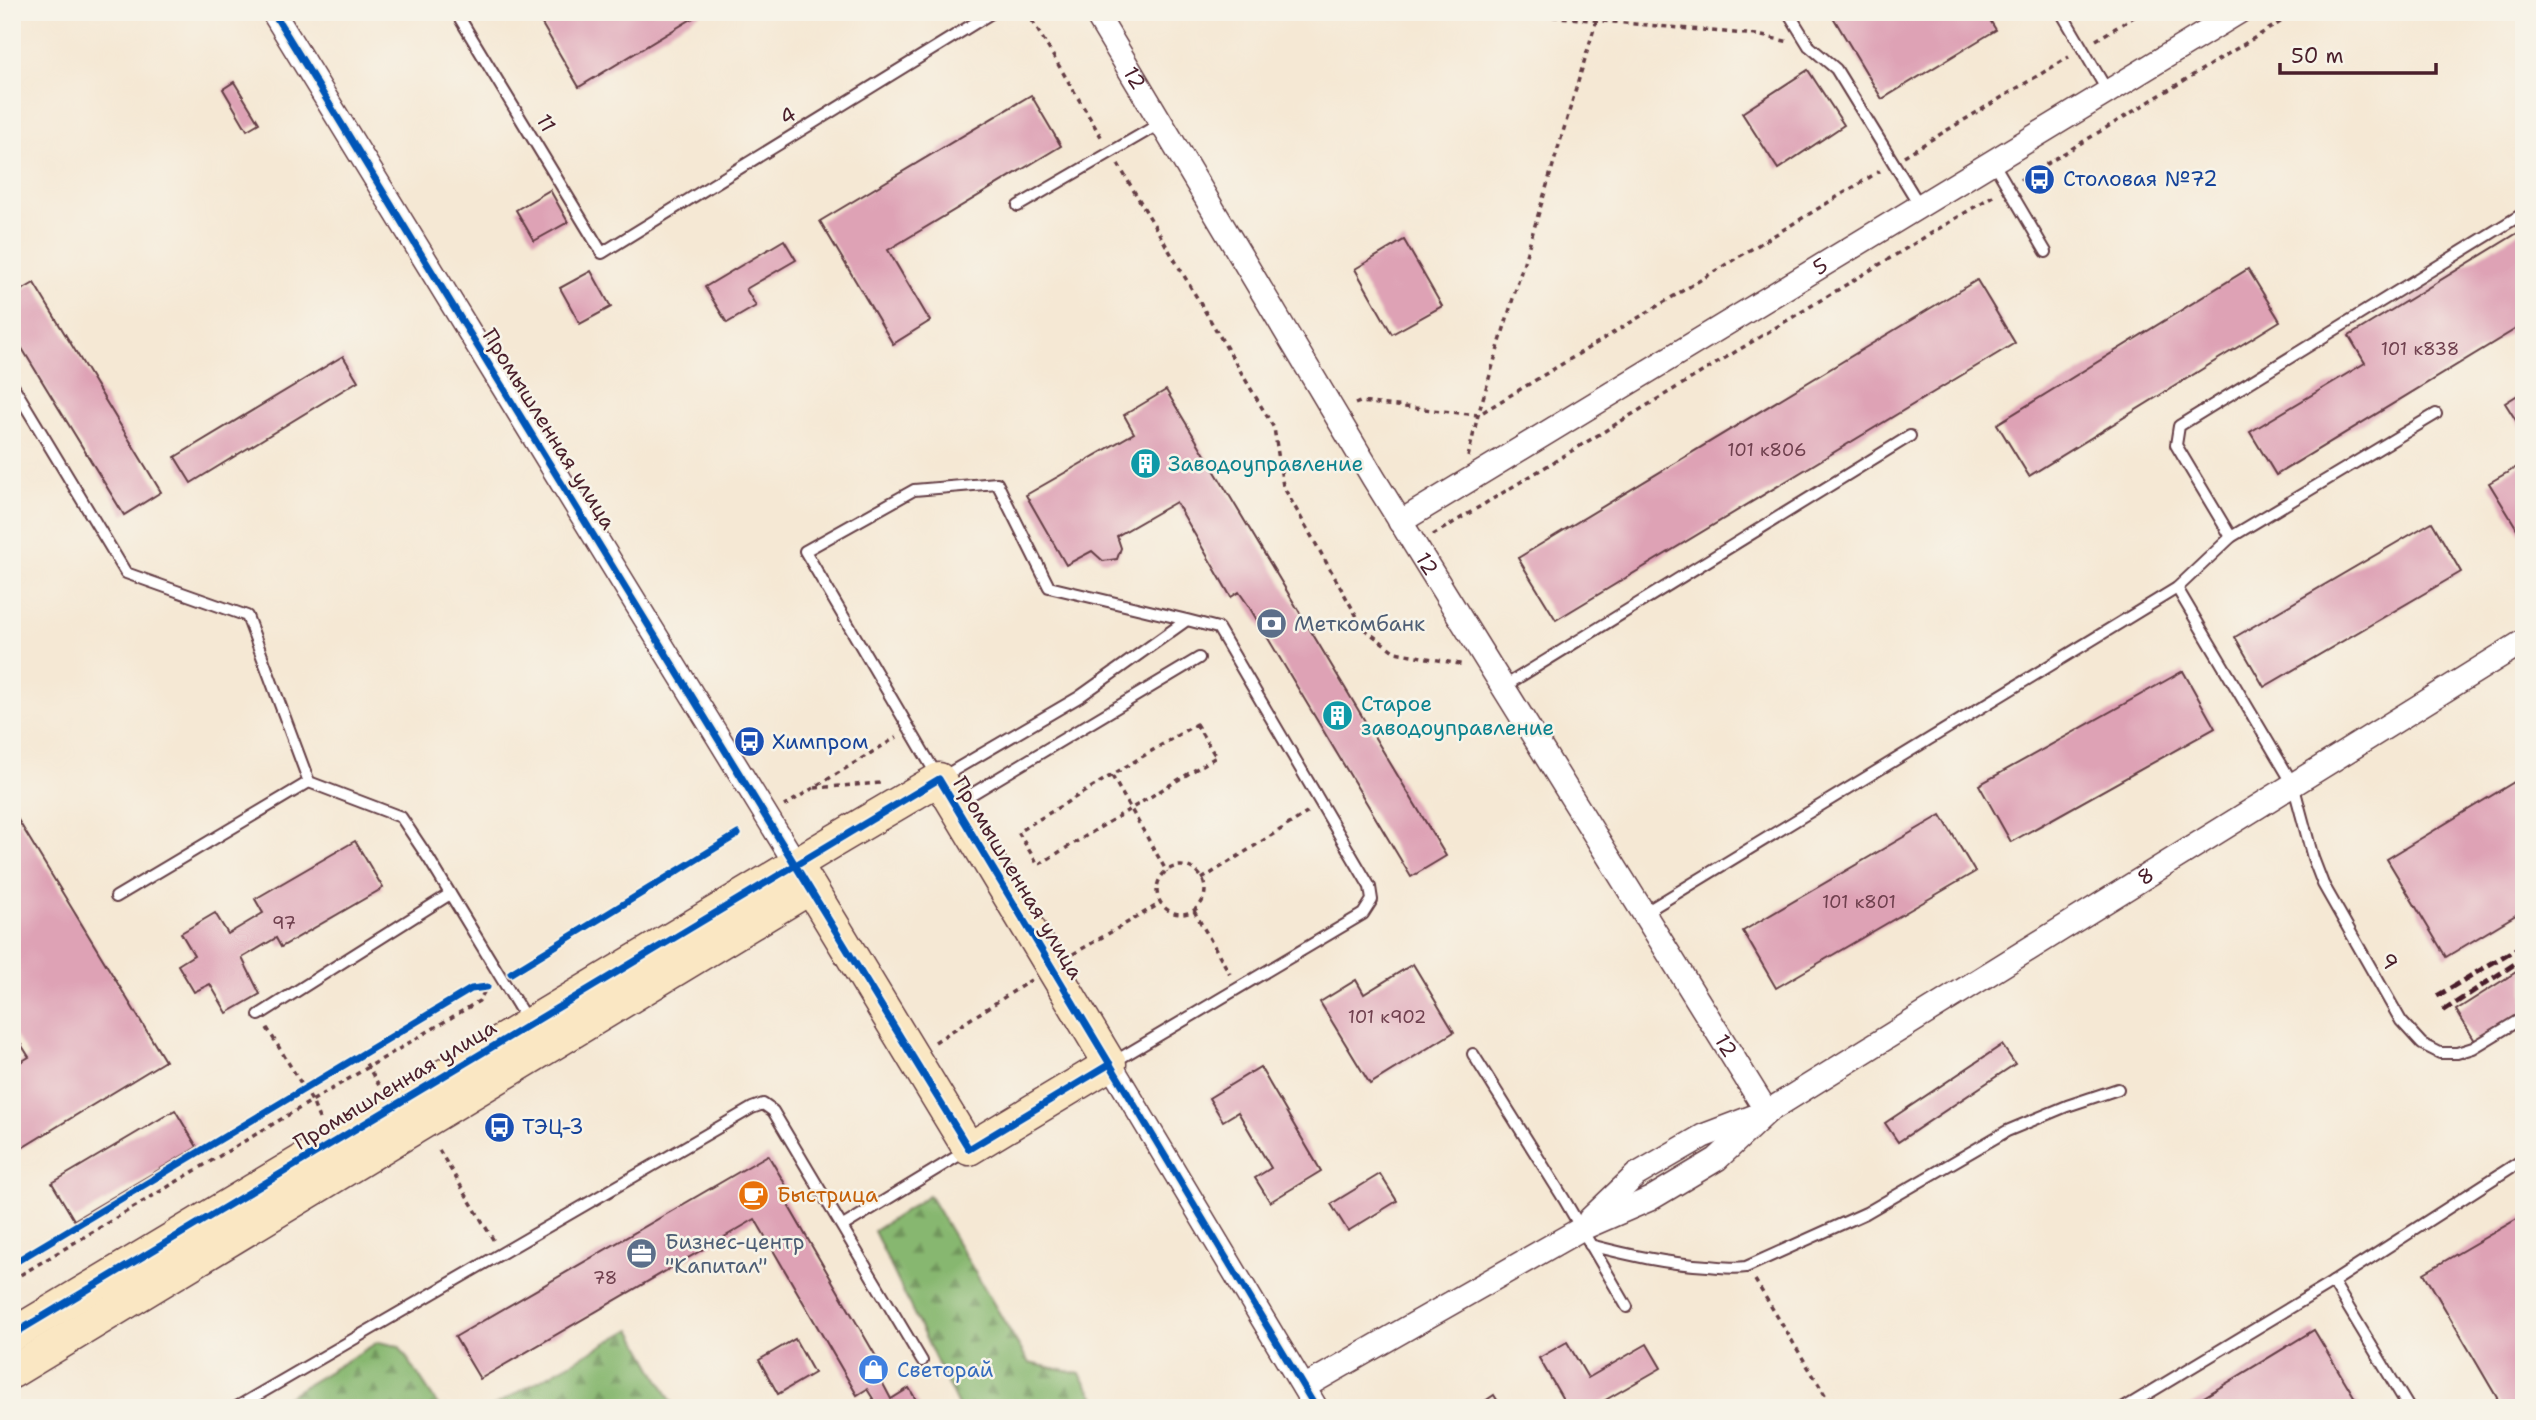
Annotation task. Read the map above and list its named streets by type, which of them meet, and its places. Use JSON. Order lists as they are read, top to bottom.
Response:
{
  "streets": {
    "street": [
      "12",
      "5",
      "Промышленная улица",
      "8"
    ],
    "lane": ["4", "11", "9"]
  },
  "crossings": [
    ["12", "5"],
    ["12", "8"],
    ["4", "11"],
    ["Промышленная улица", "8"],
    ["8", "9"]
  ],
  "places": {
    "bus stop": ["Столовая №72", "Химпром", "ТЭЦ-3"],
    "building": ["Заводоуправление", "Старое заводоуправление"],
    "bank": ["Меткомбанк"],
    "cafe": ["Быстрица"],
    "office": ["Бизнес-центр \"Капитал\""],
    "shop": ["Светорай"]
  },
  "house_numbers": [
    "101 к838",
    "101 к806",
    "101 к801",
    "97",
    "101 к902",
    "78"
  ],
  "scale_bar": "50 m"
}
